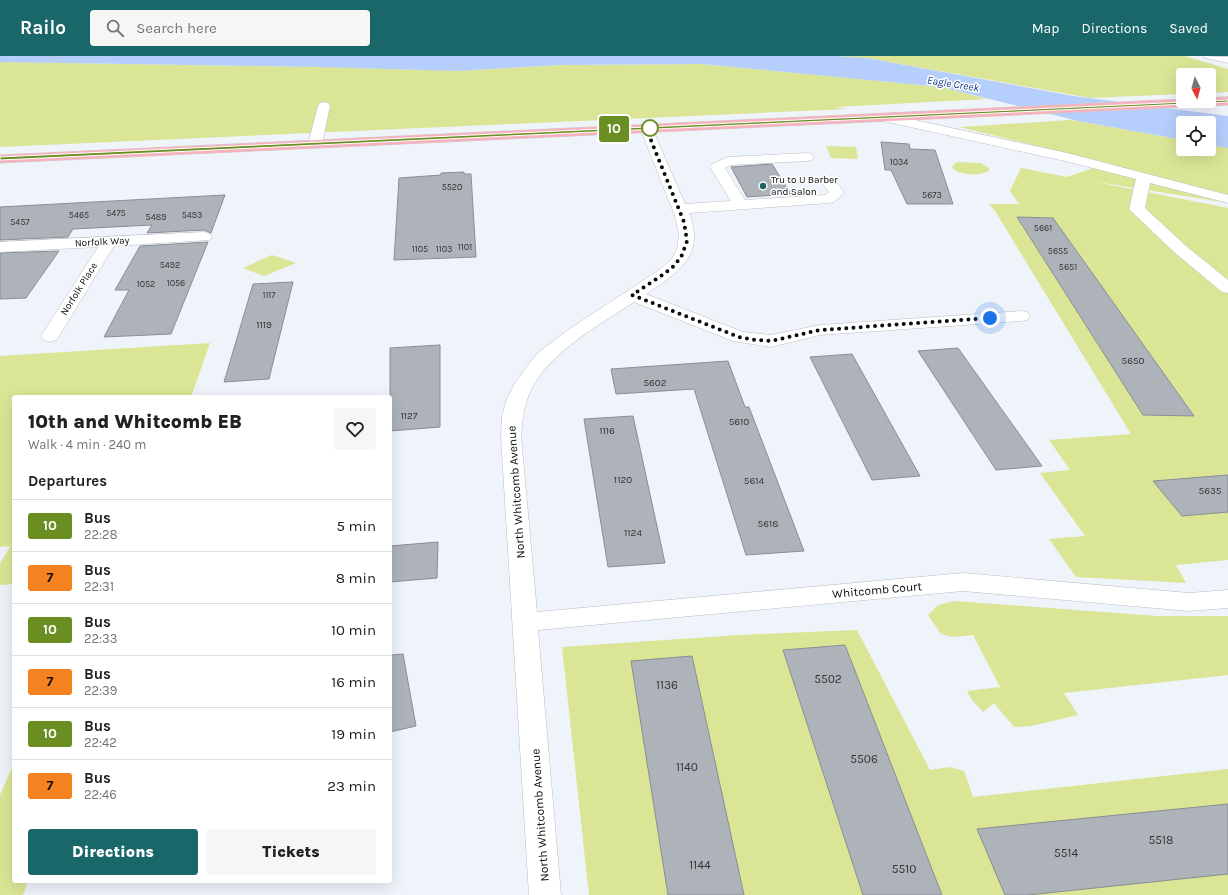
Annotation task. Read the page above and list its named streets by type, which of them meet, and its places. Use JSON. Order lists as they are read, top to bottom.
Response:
{
  "streets": {
    "street": [
      "Norfolk Way",
      "Norfolk Place",
      "North Whitcomb Avenue",
      "Whitcomb Court"
    ]
  },
  "crossings": [
    ["Norfolk Way", "Norfolk Place"],
    ["North Whitcomb Avenue", "Whitcomb Court"]
  ],
  "water": ["Eagle Creek"],
  "places": ["Tru to U Barber and Salon"],
  "lines": ["bus line 10"],
  "house_numbers": [
    "1034",
    "5520",
    "5673",
    "5475",
    "5465",
    "5493",
    "5489",
    "5457",
    "5661",
    "1101",
    "1105",
    "1103",
    "5655",
    "5492",
    "5651",
    "1056",
    "1052",
    "1117",
    "1119",
    "5650",
    "5602",
    "1127",
    "5610",
    "1116",
    "1120",
    "5614",
    "5635",
    "5618",
    "1124",
    "5502",
    "1136",
    "5506",
    "1140",
    "5518",
    "5514",
    "1144",
    "5510"
  ],
  "north": "bottom",
  "page": {
    "header": "Railo",
    "search": "Search here",
    "nav": ["Map", "Directions", "Saved"],
    "on_map": "10",
    "heading": [
      ["10th and Whitcomb EB", "Walk · 4 min · 240 m"],
      "Departures"
    ],
    "list": [
      {
        "mark": "10",
        "name": "Bus",
        "note": "22:28",
        "value": "5 min"
      },
      {
        "mark": "7",
        "name": "Bus",
        "note": "22:31",
        "value": "8 min"
      },
      {
        "mark": "10",
        "name": "Bus",
        "note": "22:33",
        "value": "10 min"
      },
      {
        "mark": "7",
        "name": "Bus",
        "note": "22:39",
        "value": "16 min"
      },
      {
        "mark": "10",
        "name": "Bus",
        "note": "22:42",
        "value": "19 min"
      },
      {
        "mark": "7",
        "name": "Bus",
        "note": "22:46",
        "value": "23 min"
      }
    ],
    "buttons": ["Directions", "Tickets"]
  }
}
